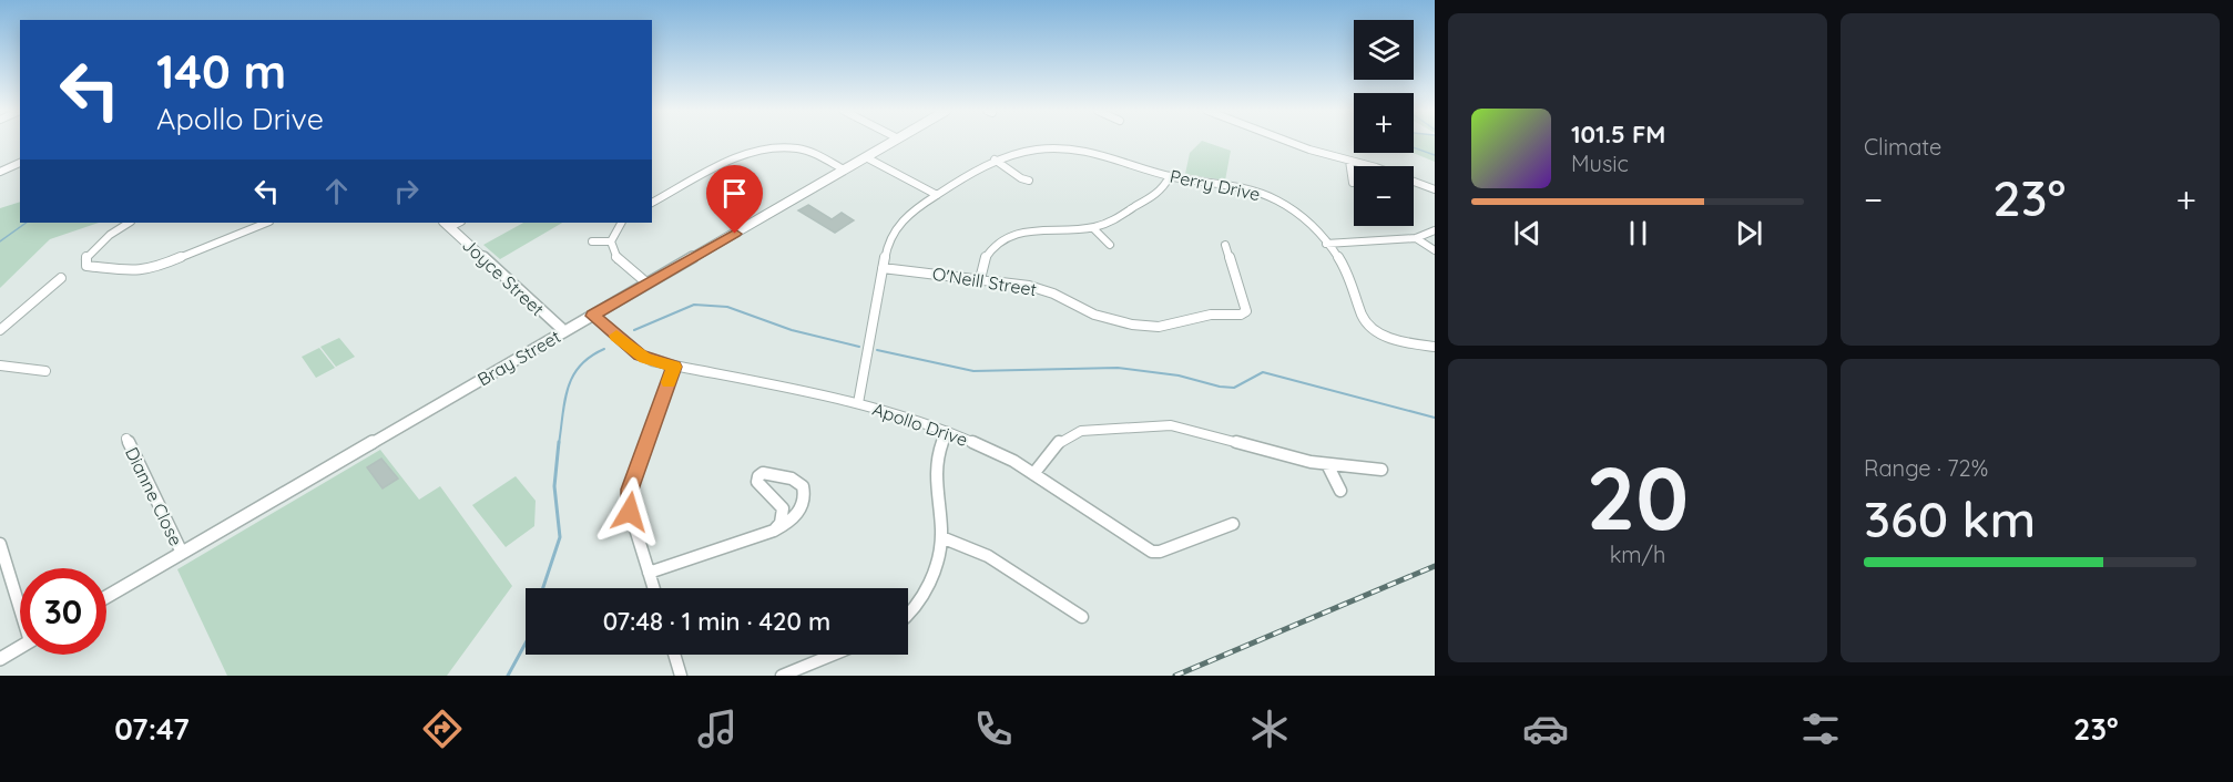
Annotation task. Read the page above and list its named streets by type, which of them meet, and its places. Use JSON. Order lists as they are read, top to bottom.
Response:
{
  "streets": {
    "street": [
      "Perry Drive",
      "Joyce Street",
      "O'Neill Street",
      "Bray Street",
      "Apollo Drive",
      "Dianne Close"
    ]
  },
  "crossings": [
    ["Perry Drive", "O'Neill Street"],
    ["Perry Drive", "Apollo Drive"],
    ["Joyce Street", "Bray Street"],
    ["Bray Street", "Apollo Drive"],
    ["Bray Street", "Dianne Close"]
  ],
  "page": {
    "tile": [
      "Climate",
      ["20", "km/h"],
      ["Range · 72%", "360 km"]
    ],
    "map_buttons": ["+", "−"],
    "turn": ["140 m", "Apollo Drive"],
    "song": ["101.5 FM", "Music"],
    "heat": ["−", "23°", "+"],
    "limit": "30",
    "trip": "07:48 · 1 min · 420 m",
    "tabs": ["07:47", "23°"]
  }
}
